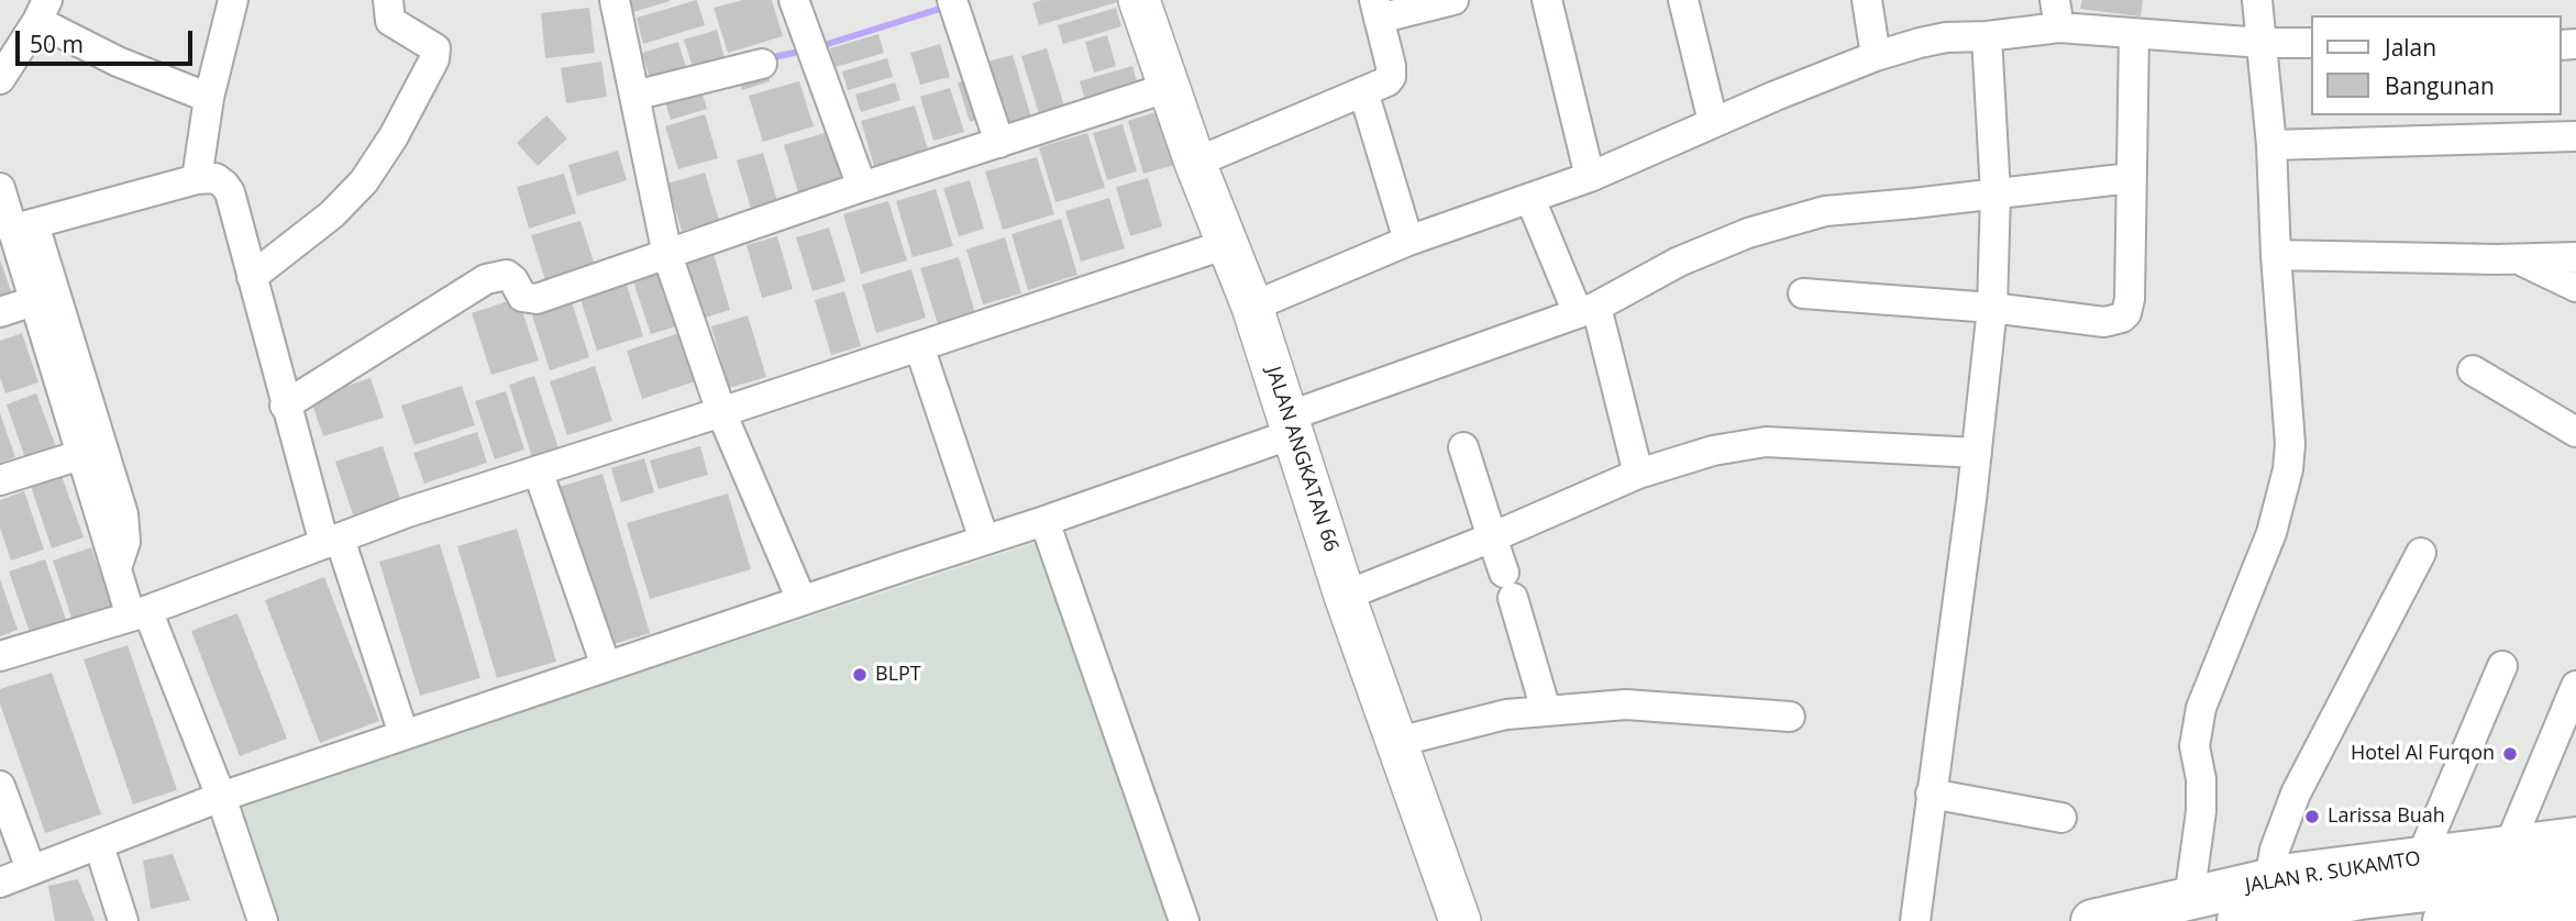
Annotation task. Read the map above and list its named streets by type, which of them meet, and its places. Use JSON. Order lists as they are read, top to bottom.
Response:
{
  "streets": {
    "highway": ["JALAN R. SUKAMTO"],
    "street": ["JALAN ANGKATAN 66"]
  },
  "places": ["BLPT", "Hotel Al Furqon", "Larissa Buah"],
  "legend": ["Jalan", "Bangunan"],
  "scale_bar": "50 m"
}
